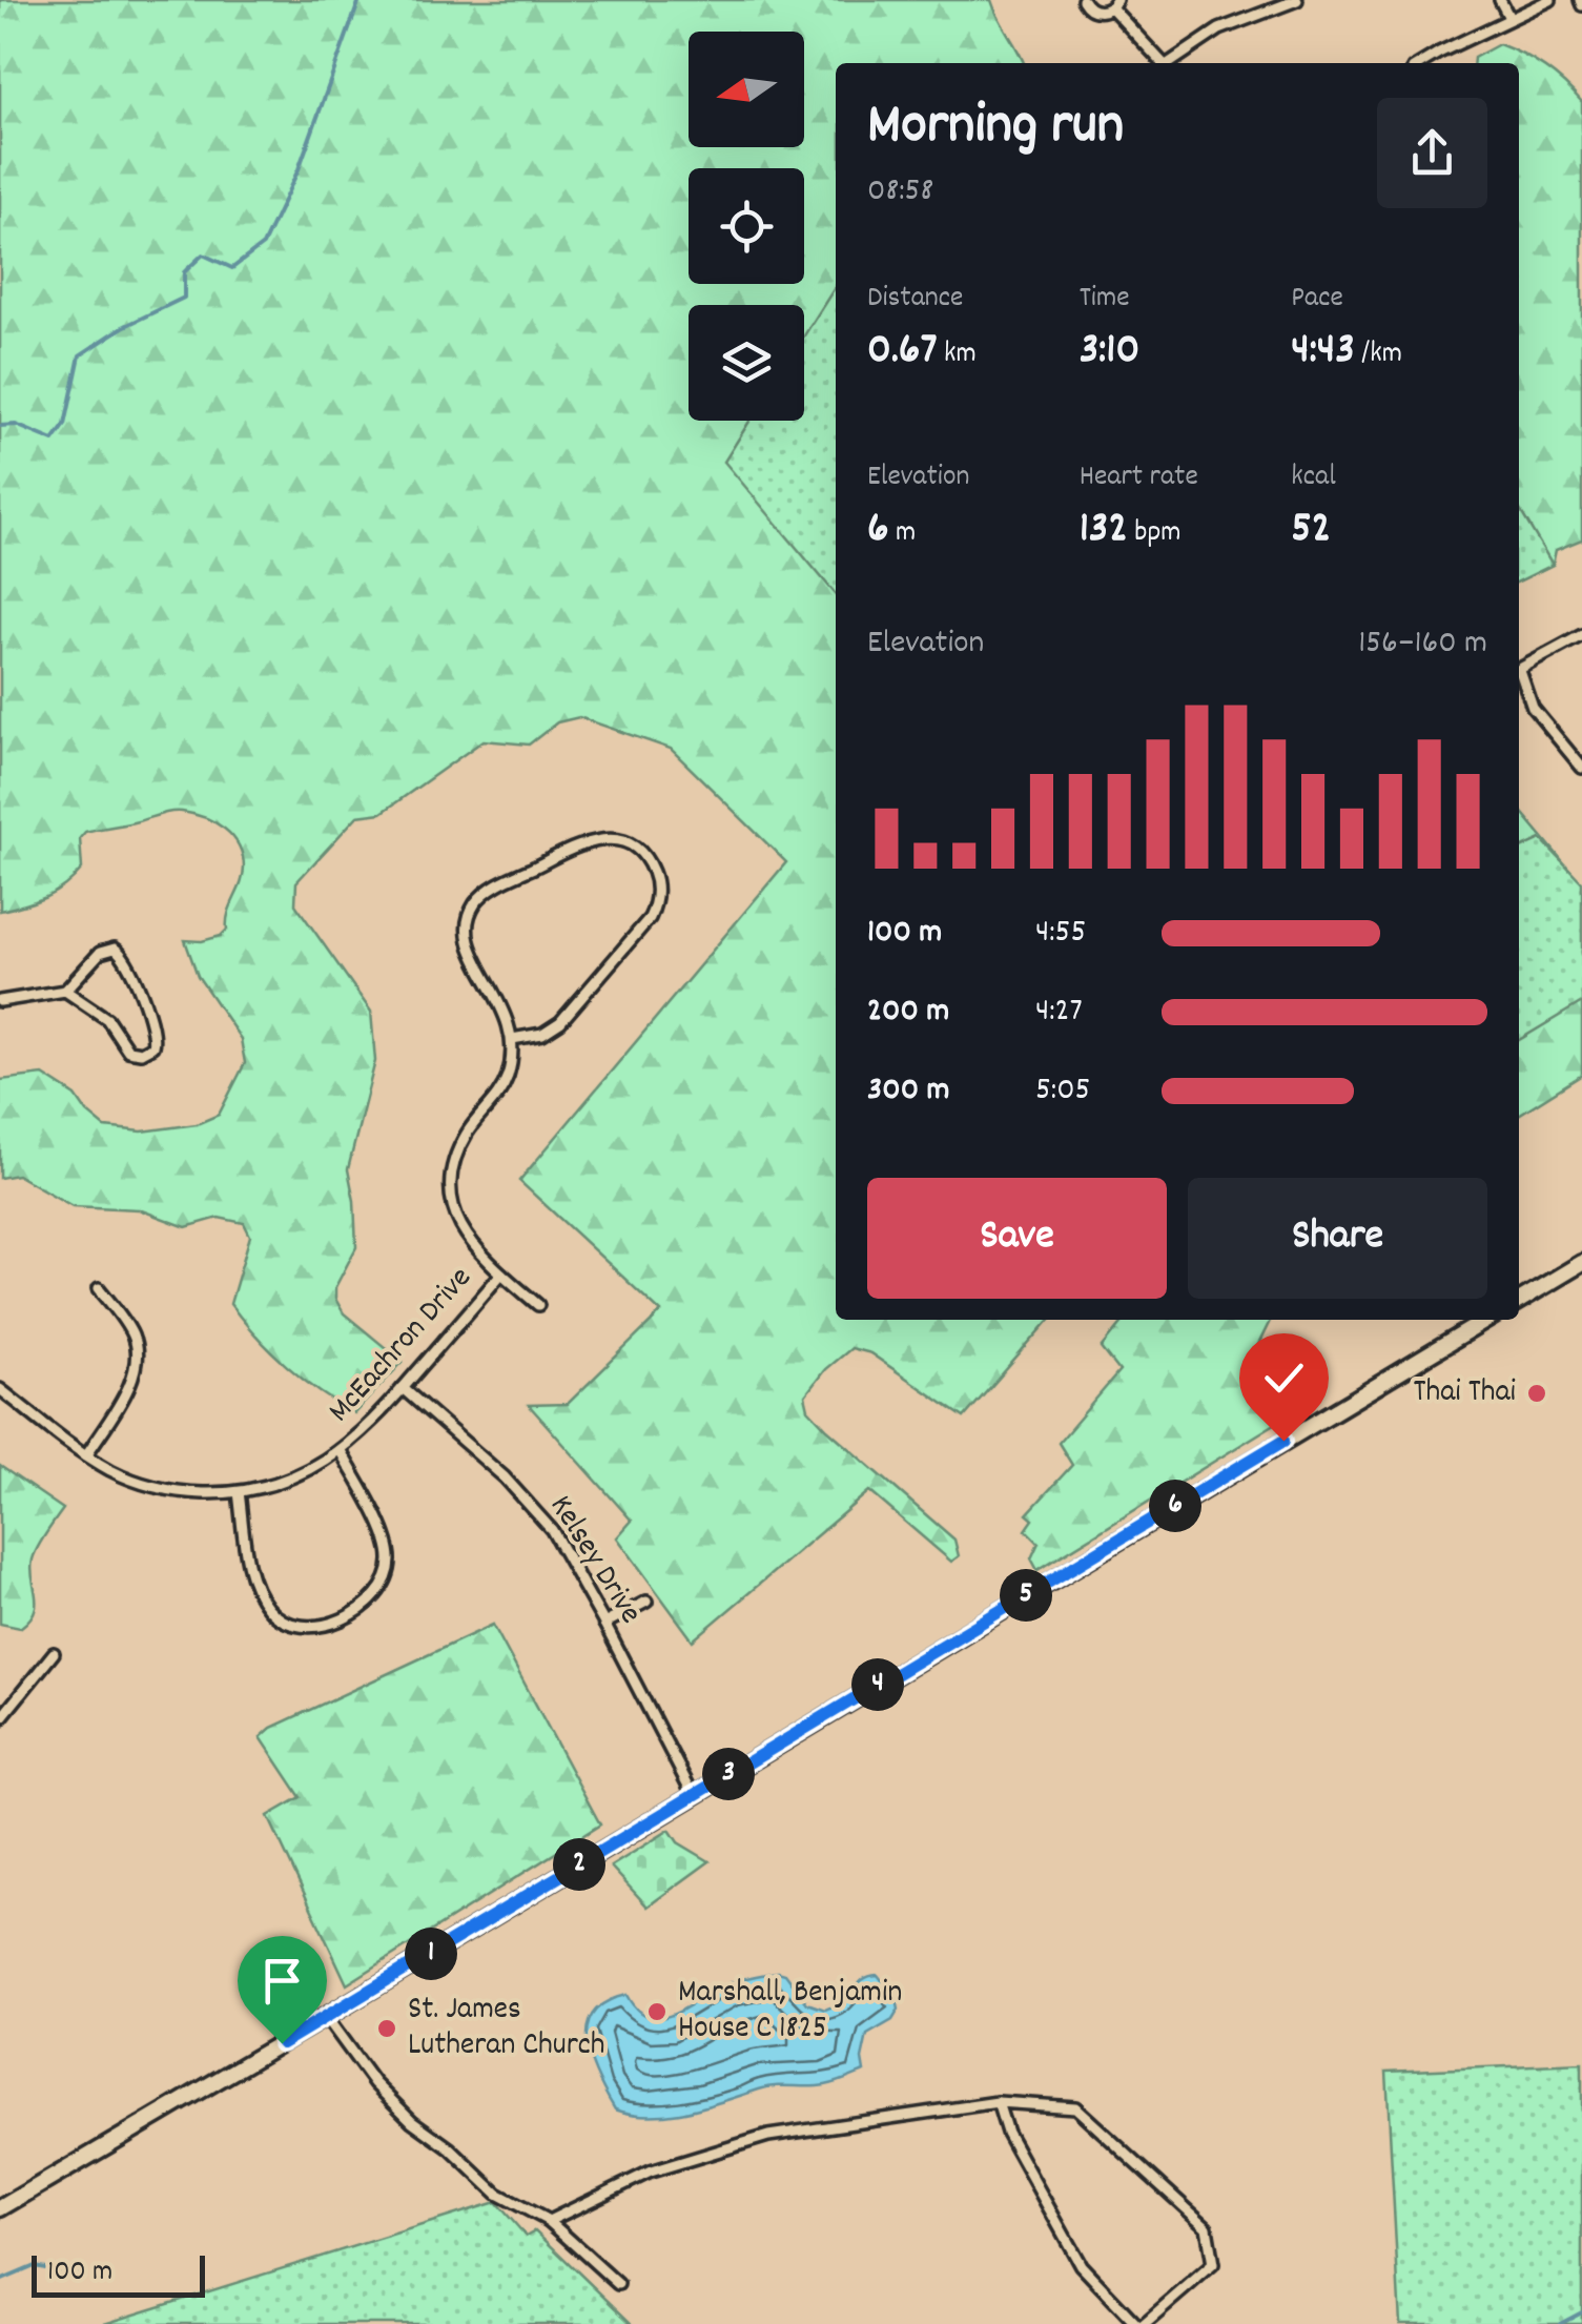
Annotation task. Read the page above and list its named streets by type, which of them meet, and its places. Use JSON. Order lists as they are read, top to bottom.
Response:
{
  "streets": {
    "street": ["McEachron Drive", "Kelsey Drive"]
  },
  "crossings": [
    ["McEachron Drive", "Kelsey Drive"]
  ],
  "places": ["Thai Thai", "Marshall, Benjamin House C 1825", "St. James Lutheran Church"],
  "scale_bar": "100 m",
  "north": "left",
  "page": {
    "heading": ["Morning run", "08:58"],
    "stats": [
      ["Distance", "0.67 km"],
      ["Time", "3:10"],
      ["Pace", "4:43 /km"],
      ["Elevation", "6 m"],
      ["Heart rate", "132 bpm"],
      ["kcal", "52"]
    ],
    "chart": ["Elevation", "156–160 m"],
    "list": [
      {
        "name": "100 m",
        "note": "4:55"
      },
      {
        "name": "200 m",
        "note": "4:27"
      },
      {
        "name": "300 m",
        "note": "5:05"
      }
    ],
    "buttons": ["Save", "Share"],
    "pins": [
      "6",
      "5",
      "4",
      "3",
      "2",
      "1"
    ],
    "scale": "100 m"
  }
}
